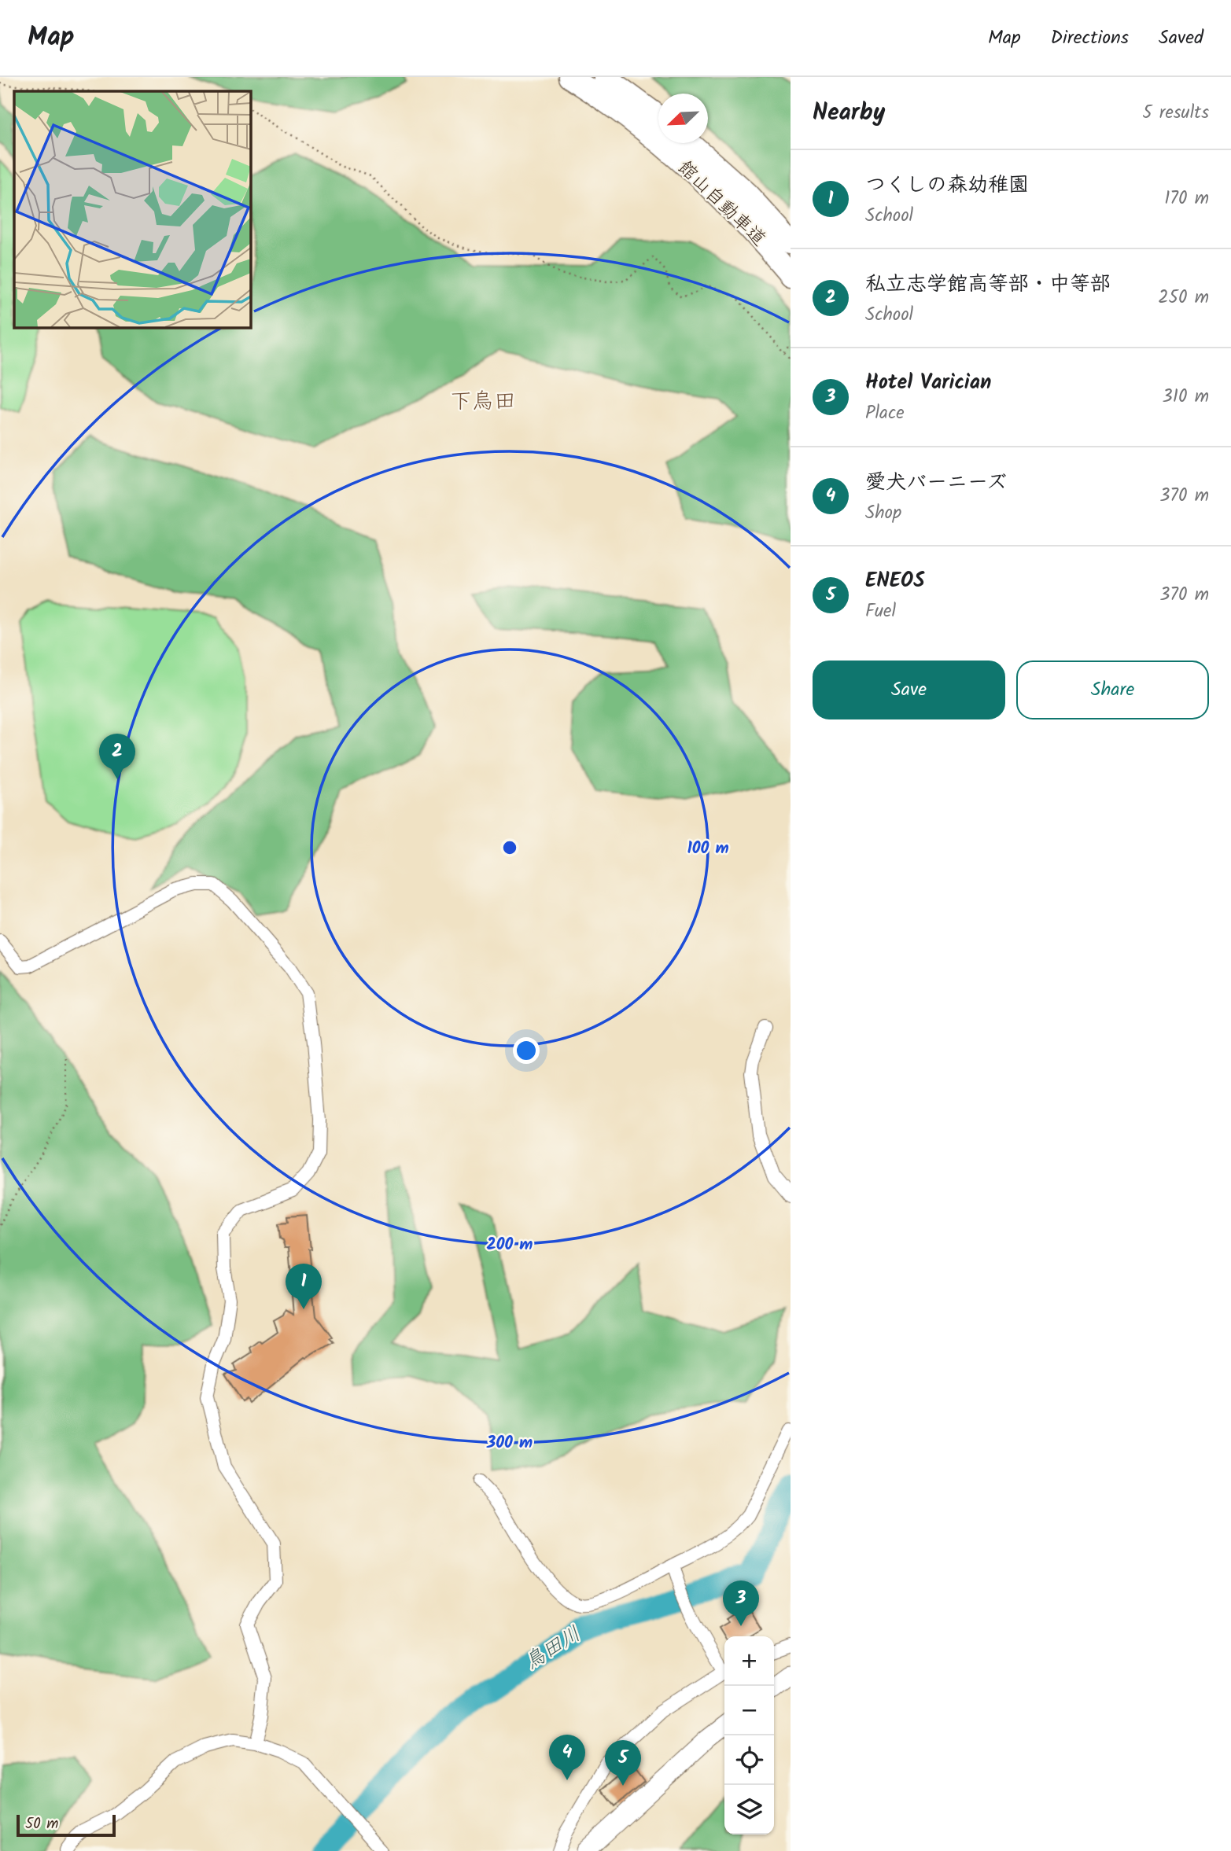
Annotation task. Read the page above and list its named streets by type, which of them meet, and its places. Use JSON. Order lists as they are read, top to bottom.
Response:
{
  "streets": {
    "highway": ["館山自動車道"]
  },
  "districts": ["下烏田"],
  "water": ["鳥田川"],
  "scale_bar": "50 m",
  "north": "bottom left",
  "page": {
    "header": "Map",
    "nav": ["Map", "Directions", "Saved"],
    "heading": ["Nearby", "5 results"],
    "list": [
      {
        "mark": "1",
        "name": "つくしの森幼稚園",
        "note": "School",
        "value": "170 m"
      },
      {
        "mark": "2",
        "name": "私立志学館高等部・中等部",
        "note": "School",
        "value": "250 m"
      },
      {
        "mark": "3",
        "name": "Hotel Varician",
        "note": "Place",
        "value": "310 m"
      },
      {
        "mark": "4",
        "name": "愛犬バーニーズ",
        "note": "Shop",
        "value": "370 m"
      },
      {
        "mark": "5",
        "name": "ENEOS",
        "note": "Fuel",
        "value": "370 m"
      }
    ],
    "buttons": ["Save", "Share"],
    "pins": [
      "2",
      "1",
      "3",
      "4",
      "5"
    ],
    "map_buttons": ["+", "−"],
    "scale": "50 m"
  },
  "rings": ["100 m", "200 m", "300 m"]
}
